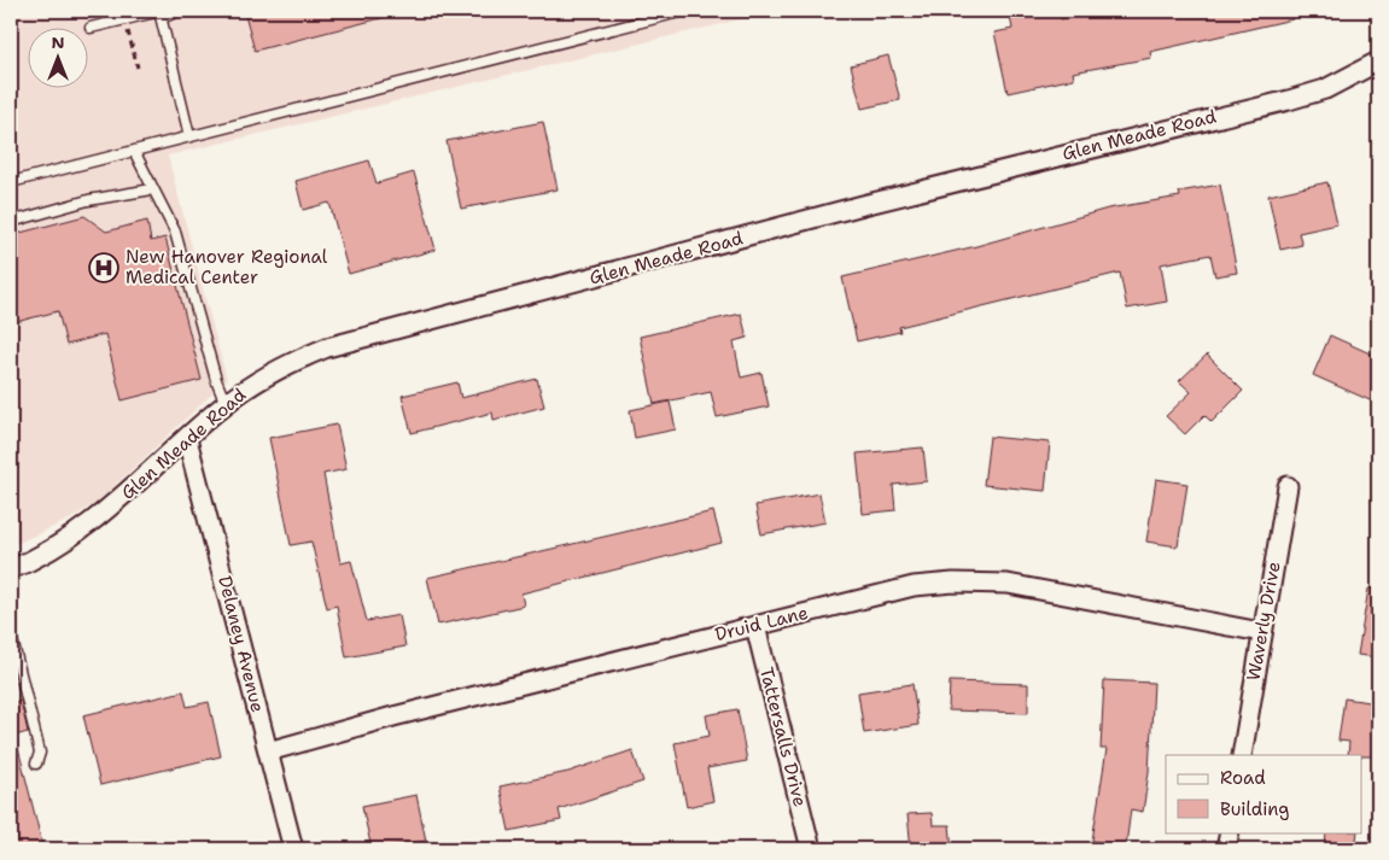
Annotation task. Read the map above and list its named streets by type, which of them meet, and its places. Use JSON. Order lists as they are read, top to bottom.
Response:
{
  "streets": {
    "street": [
      "Glen Meade Road",
      "Waverly Drive",
      "Druid Lane",
      "Delaney Avenue",
      "Tattersalls Drive"
    ]
  },
  "crossings": [
    ["Glen Meade Road", "Delaney Avenue"],
    ["Waverly Drive", "Druid Lane"],
    ["Druid Lane", "Delaney Avenue"],
    ["Druid Lane", "Tattersalls Drive"]
  ],
  "places": {
    "hospital": ["New Hanover Regional Medical Center"]
  },
  "legend": ["Road", "Building"],
  "north": "top"
}
